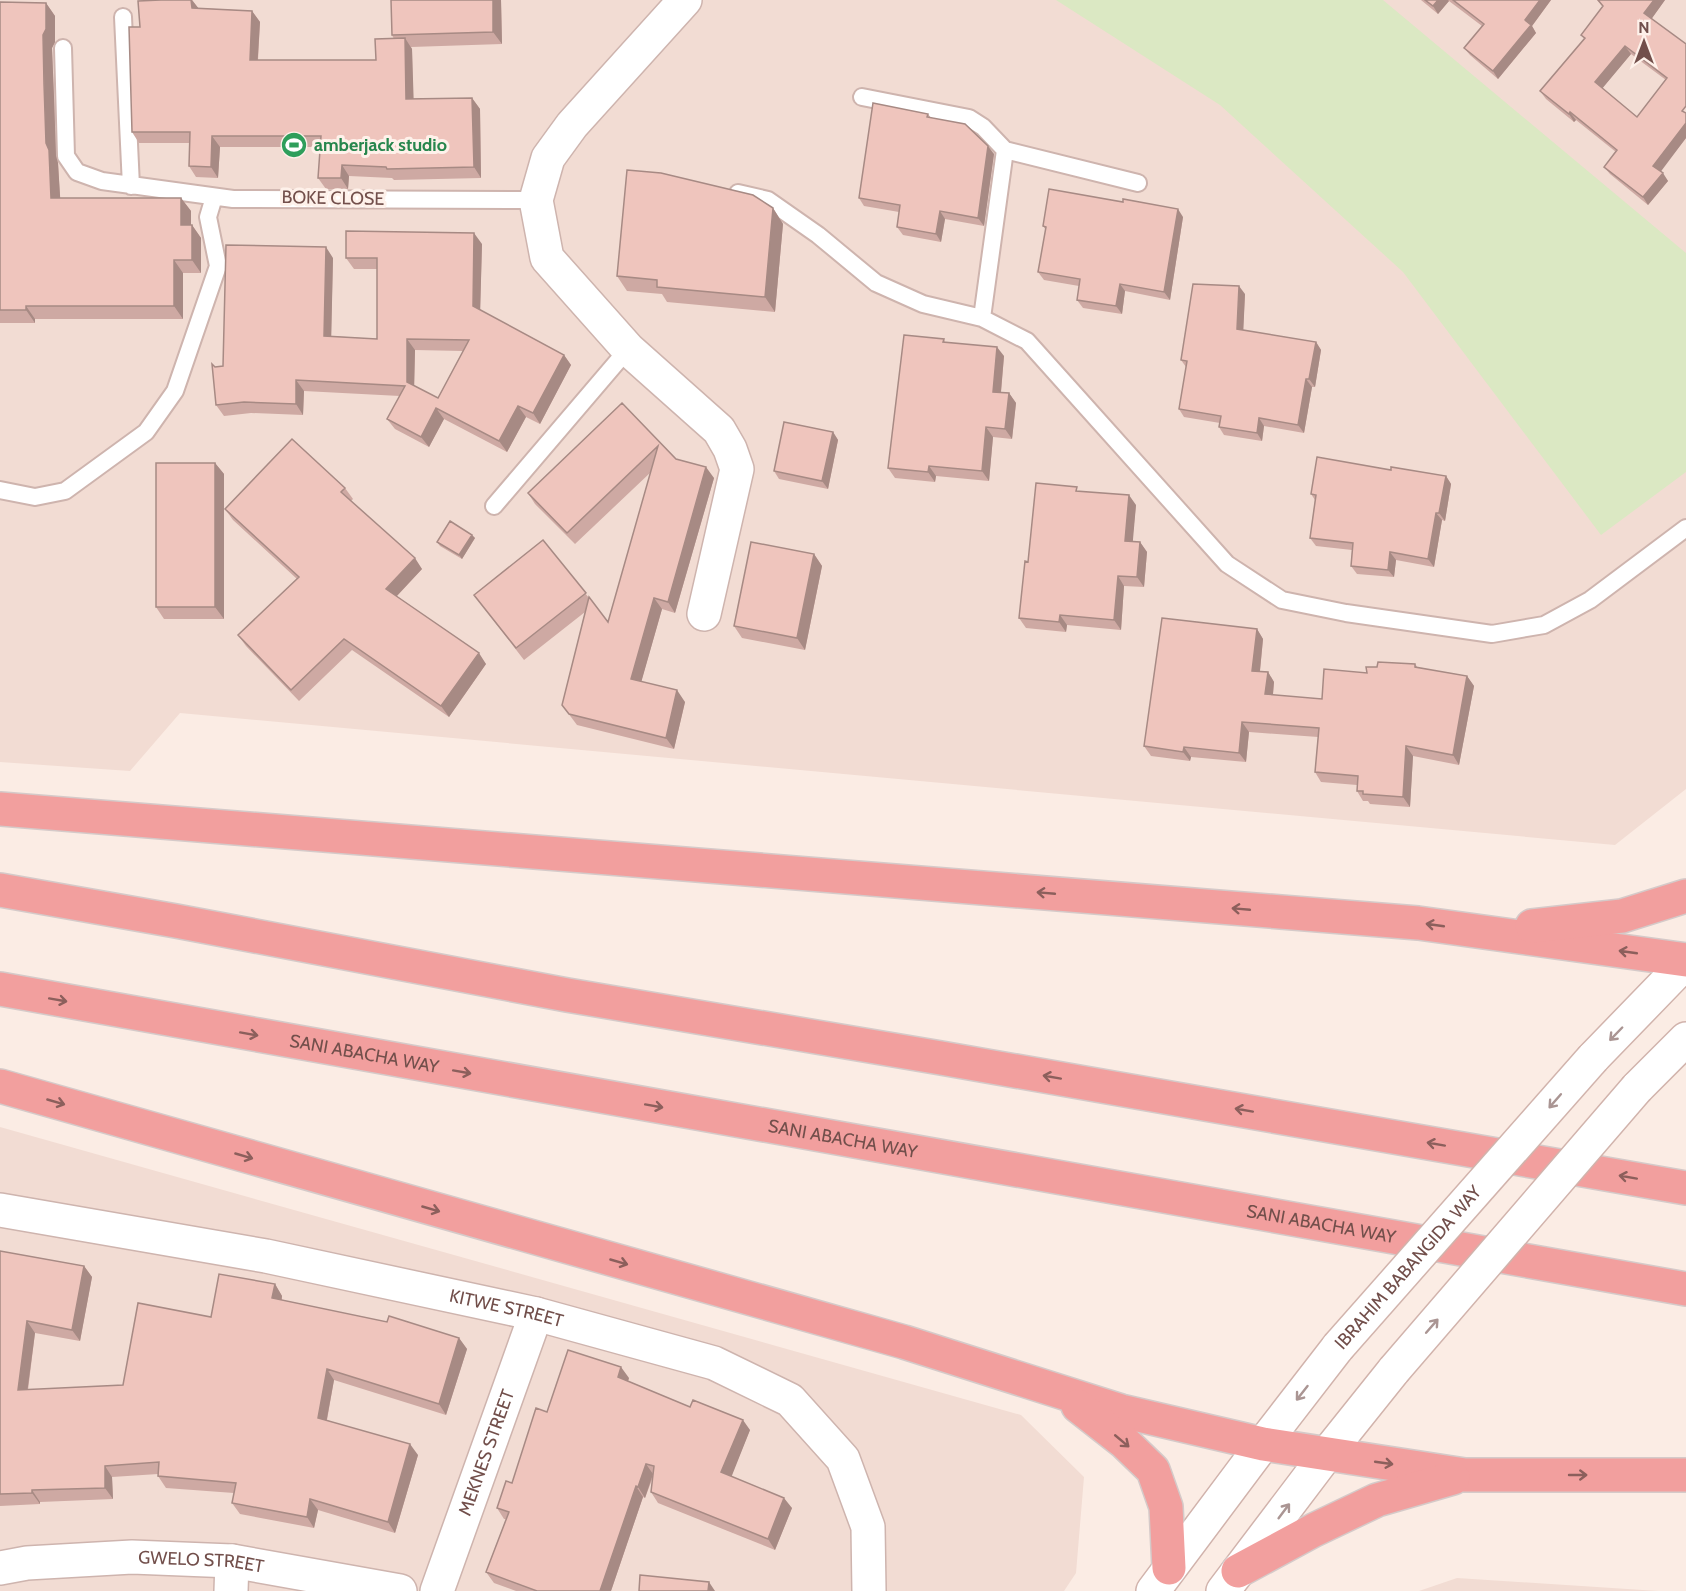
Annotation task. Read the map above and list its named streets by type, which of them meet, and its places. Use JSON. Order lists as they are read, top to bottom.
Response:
{
  "streets": {
    "highway": ["SANI ABACHA WAY"],
    "street": [
      "IBRAHIM BABANGIDA WAY",
      "KITWE STREET",
      "MEKNES STREET",
      "GWELO STREET"
    ],
    "lane": ["BOKE CLOSE"]
  },
  "crossings": [
    ["KITWE STREET", "MEKNES STREET"]
  ],
  "places": {
    "sports": ["amberjack studio"]
  },
  "north": "top"
}
